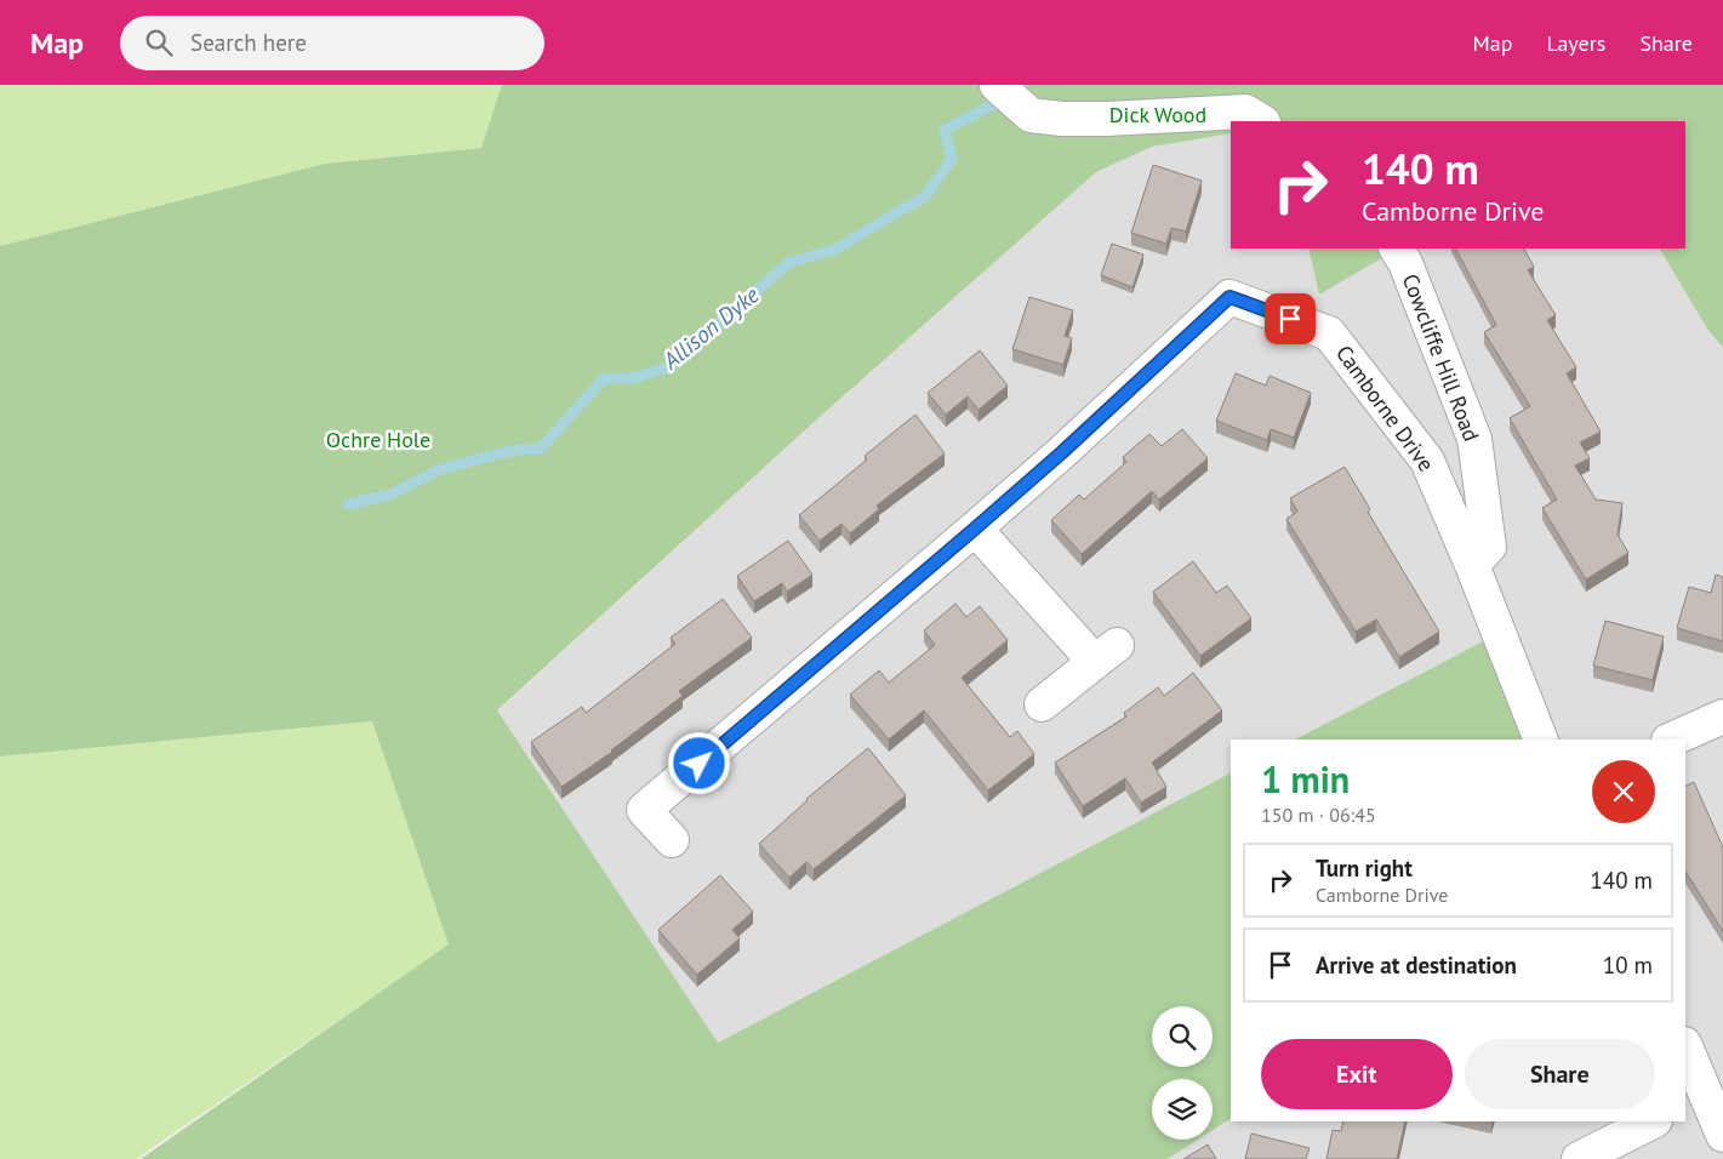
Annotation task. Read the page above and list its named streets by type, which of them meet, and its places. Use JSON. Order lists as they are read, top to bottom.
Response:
{
  "streets": {
    "street": ["Cowcliffe Hill Road", "Camborne Drive"]
  },
  "crossings": [
    ["Cowcliffe Hill Road", "Camborne Drive"]
  ],
  "water": ["Allison Dyke"],
  "parks": ["Dick Wood", "Ochre Hole"],
  "page": {
    "header": "Map",
    "search": "Search here",
    "nav": ["Map", "Layers", "Share"],
    "turn": ["140 m", "Camborne Drive"],
    "heading": ["1 min", "150 m · 06:45"],
    "list": [
      {
        "name": "Turn right",
        "note": "Camborne Drive",
        "value": "140 m"
      },
      {
        "name": "Arrive at destination",
        "value": "10 m"
      }
    ],
    "buttons": ["Exit", "Share"]
  }
}
